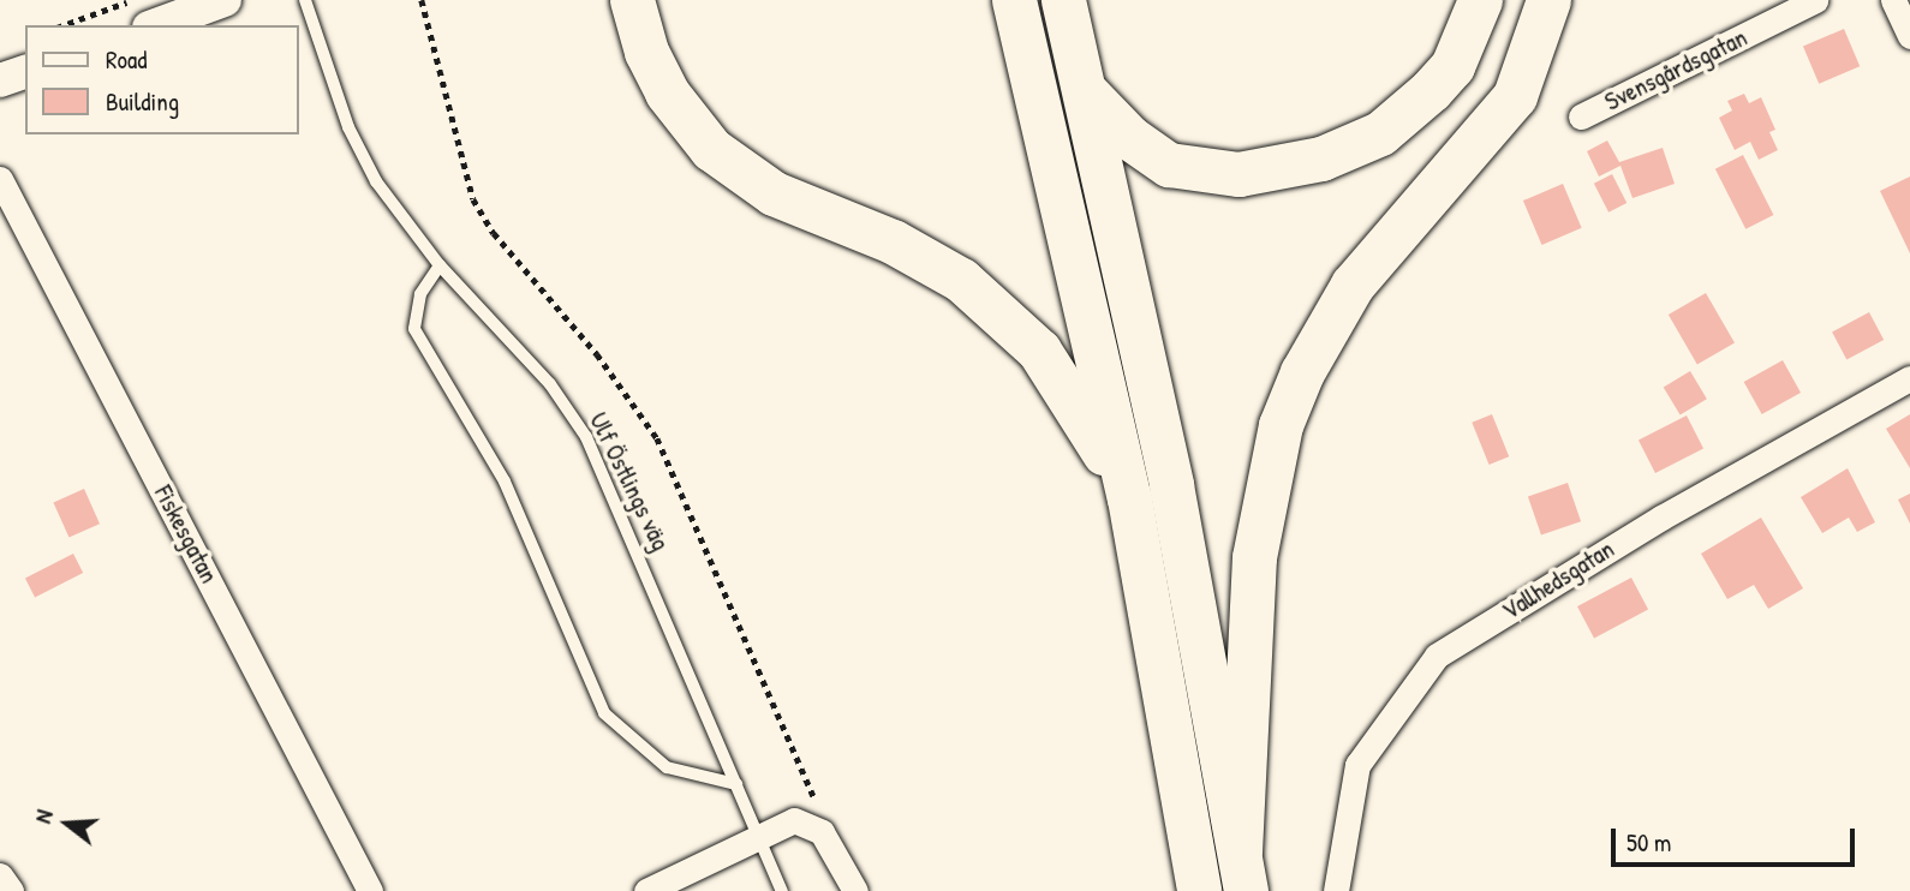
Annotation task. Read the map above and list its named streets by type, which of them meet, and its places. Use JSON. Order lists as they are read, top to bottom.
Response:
{
  "streets": {
    "street": ["Svensgårdsgatan", "Fiskesgatan", "Vallhedsgatan"],
    "lane": ["Ulf Östlings väg"]
  },
  "legend": ["Road", "Building"],
  "scale_bar": "50 m",
  "north": "left"
}
